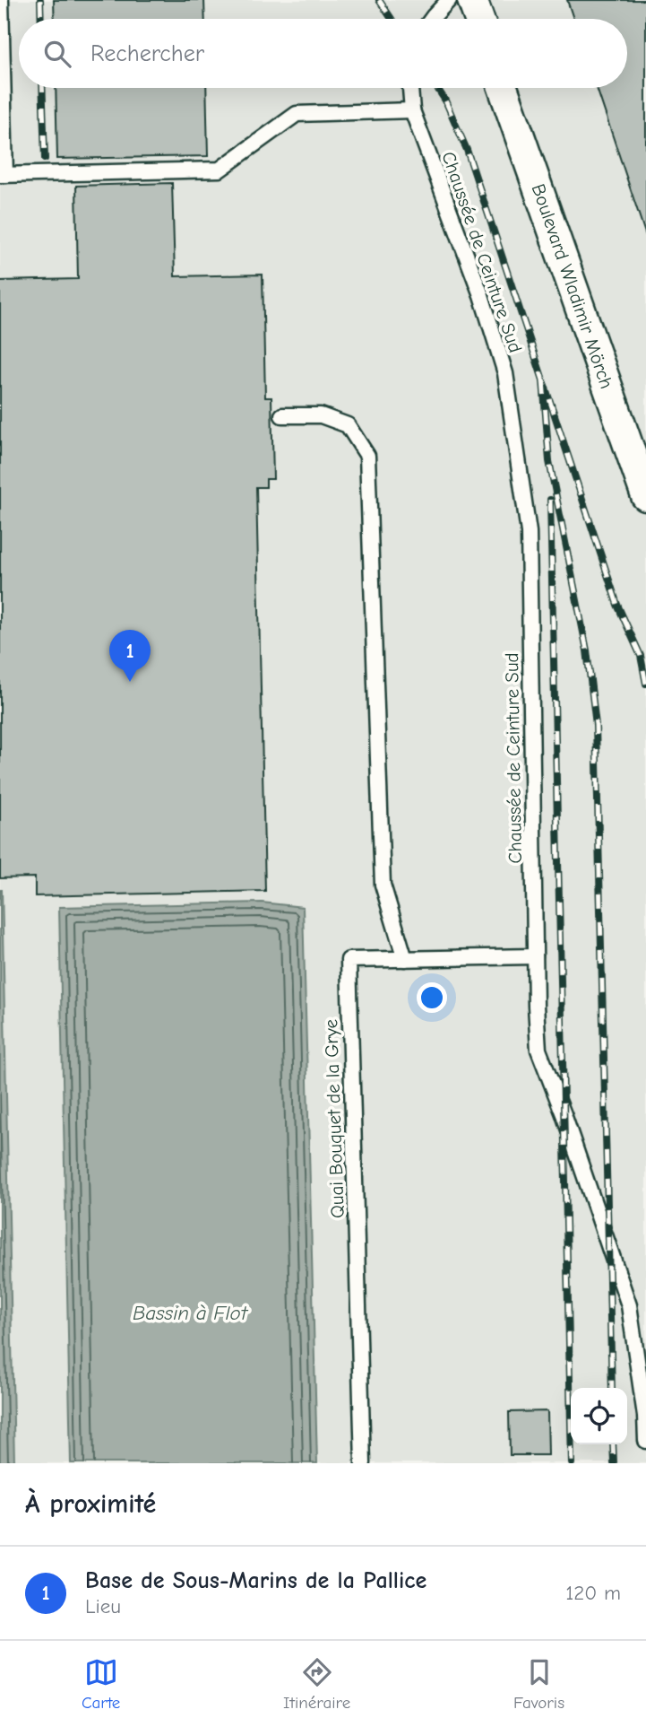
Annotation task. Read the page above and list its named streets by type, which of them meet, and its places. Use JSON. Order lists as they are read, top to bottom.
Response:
{
  "streets": {
    "street": ["Boulevard Wladimir Mörch"],
    "lane": ["Chaussée de Ceinture Sud", "Quai Bouquet de la Grye"]
  },
  "crossings": [
    ["Chaussée de Ceinture Sud", "Quai Bouquet de la Grye"]
  ],
  "water": ["Bassin à Flot"],
  "page": {
    "search": "Rechercher",
    "pins": "1",
    "heading": "À proximité",
    "list": [
      {
        "mark": "1",
        "name": "Base de Sous-Marins de la Pallice",
        "note": "Lieu",
        "value": "120 m"
      }
    ],
    "nav": ["Carte", "Itinéraire", "Favoris"]
  }
}
